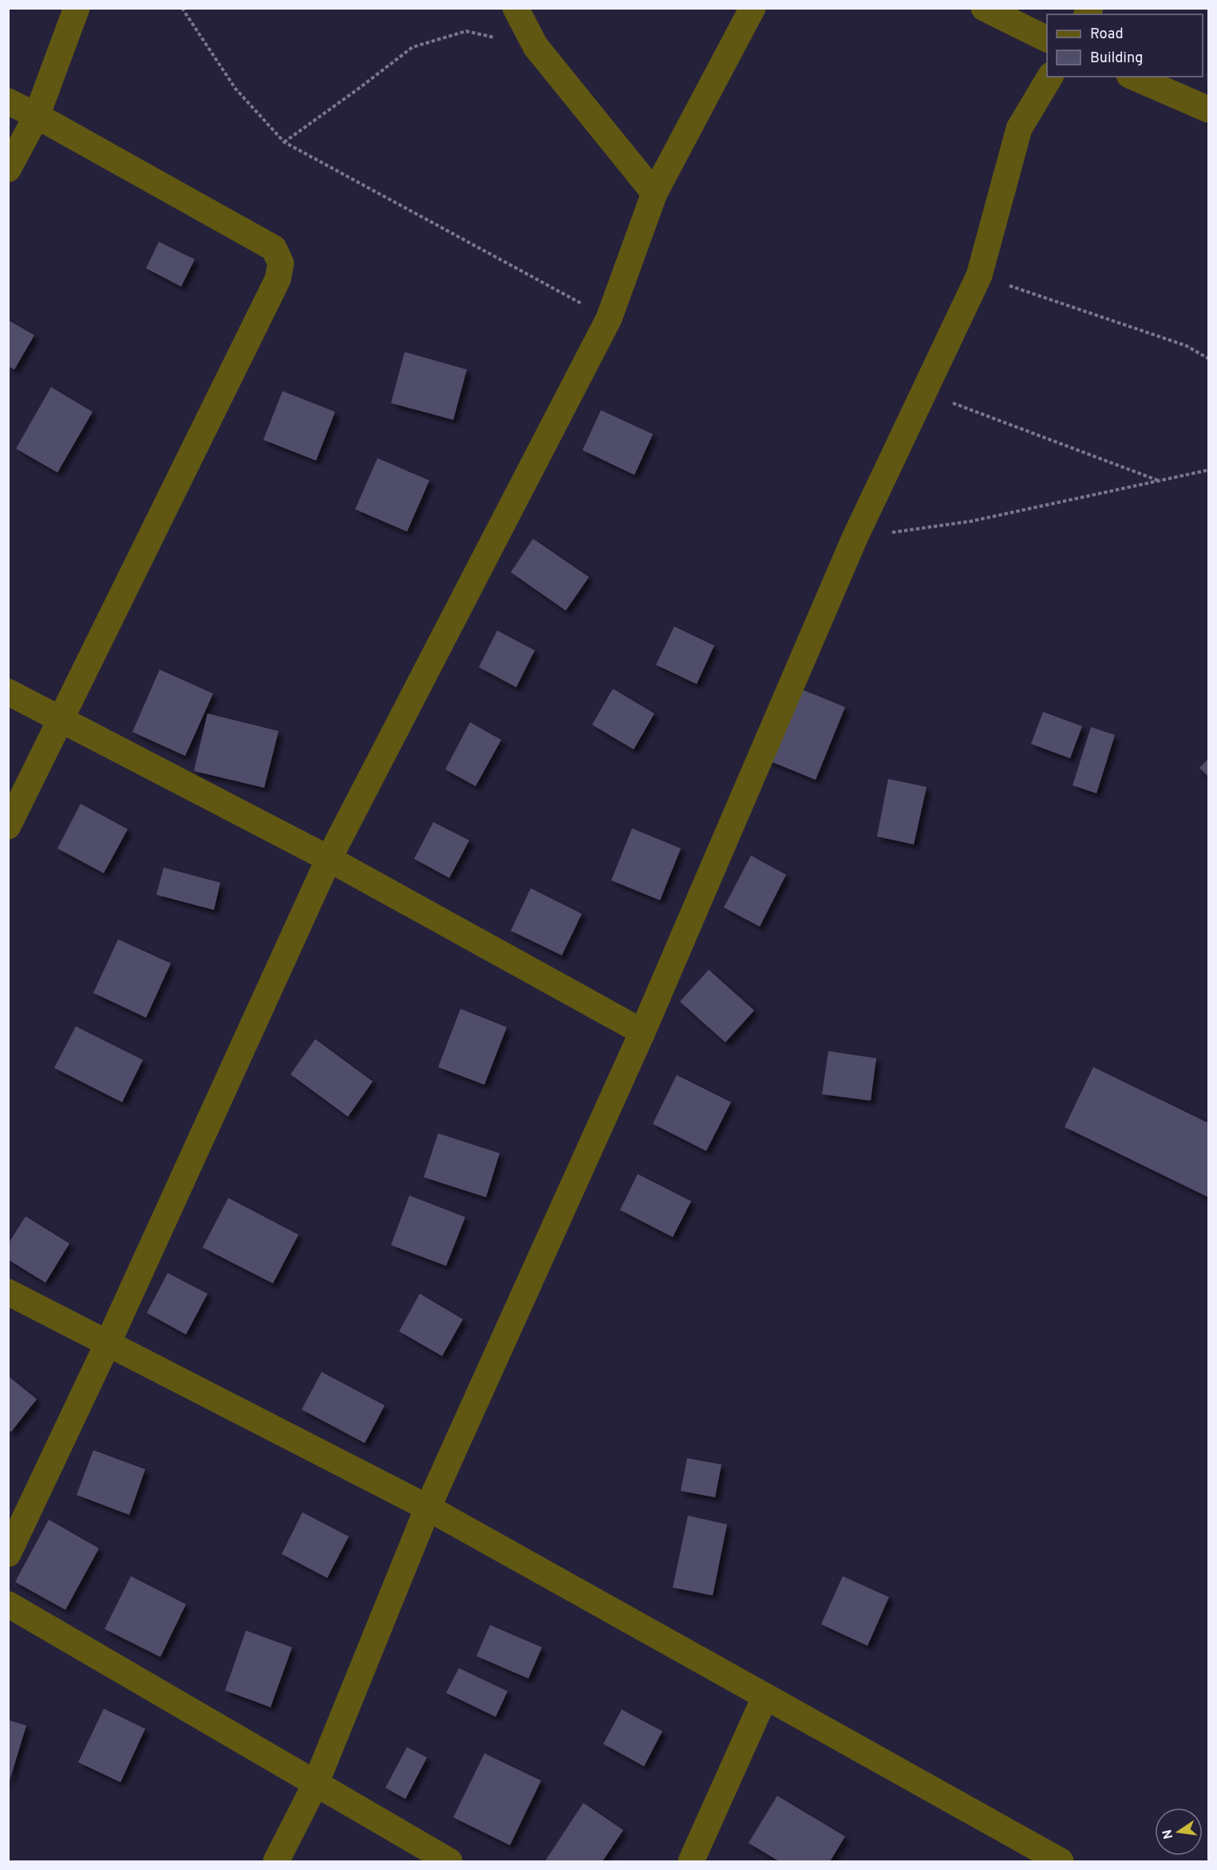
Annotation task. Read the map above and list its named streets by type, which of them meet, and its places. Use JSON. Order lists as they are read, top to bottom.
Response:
{
  "legend": ["Road", "Building"],
  "north": "left"
}
